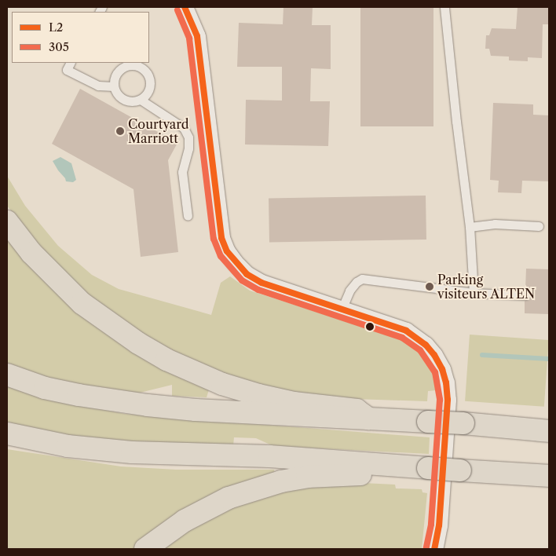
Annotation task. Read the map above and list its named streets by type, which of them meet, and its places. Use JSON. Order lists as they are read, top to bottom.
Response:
{
  "places": ["Courtyard Marriott", "Parking visiteurs ALTEN"],
  "lines": ["transit line L2", "transit line 305"],
  "legend": ["L2", "305"]
}
